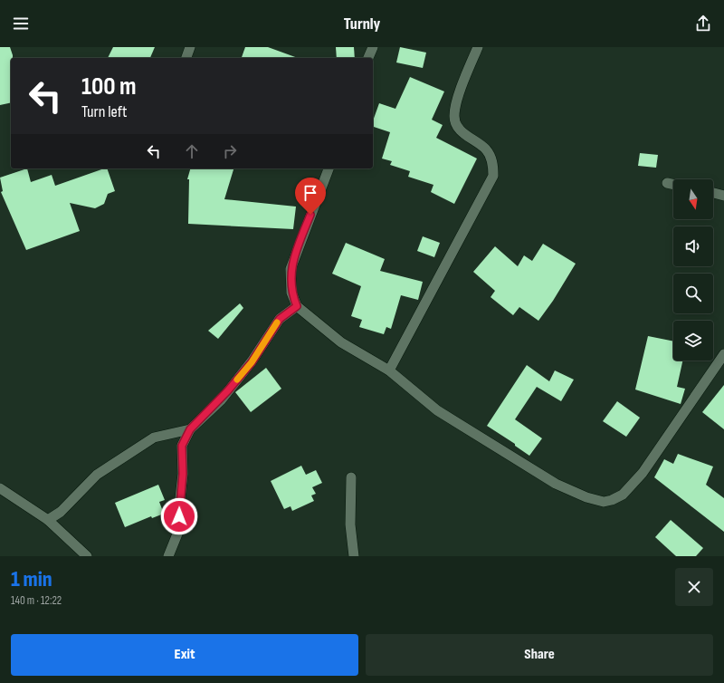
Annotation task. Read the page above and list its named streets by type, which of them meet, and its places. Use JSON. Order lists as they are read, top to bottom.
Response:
{
  "north": "bottom",
  "page": {
    "header": "Turnly",
    "turn": ["100 m", "Turn left"],
    "heading": ["1 min", "140 m · 12:22"],
    "buttons": ["Exit", "Share"]
  }
}
